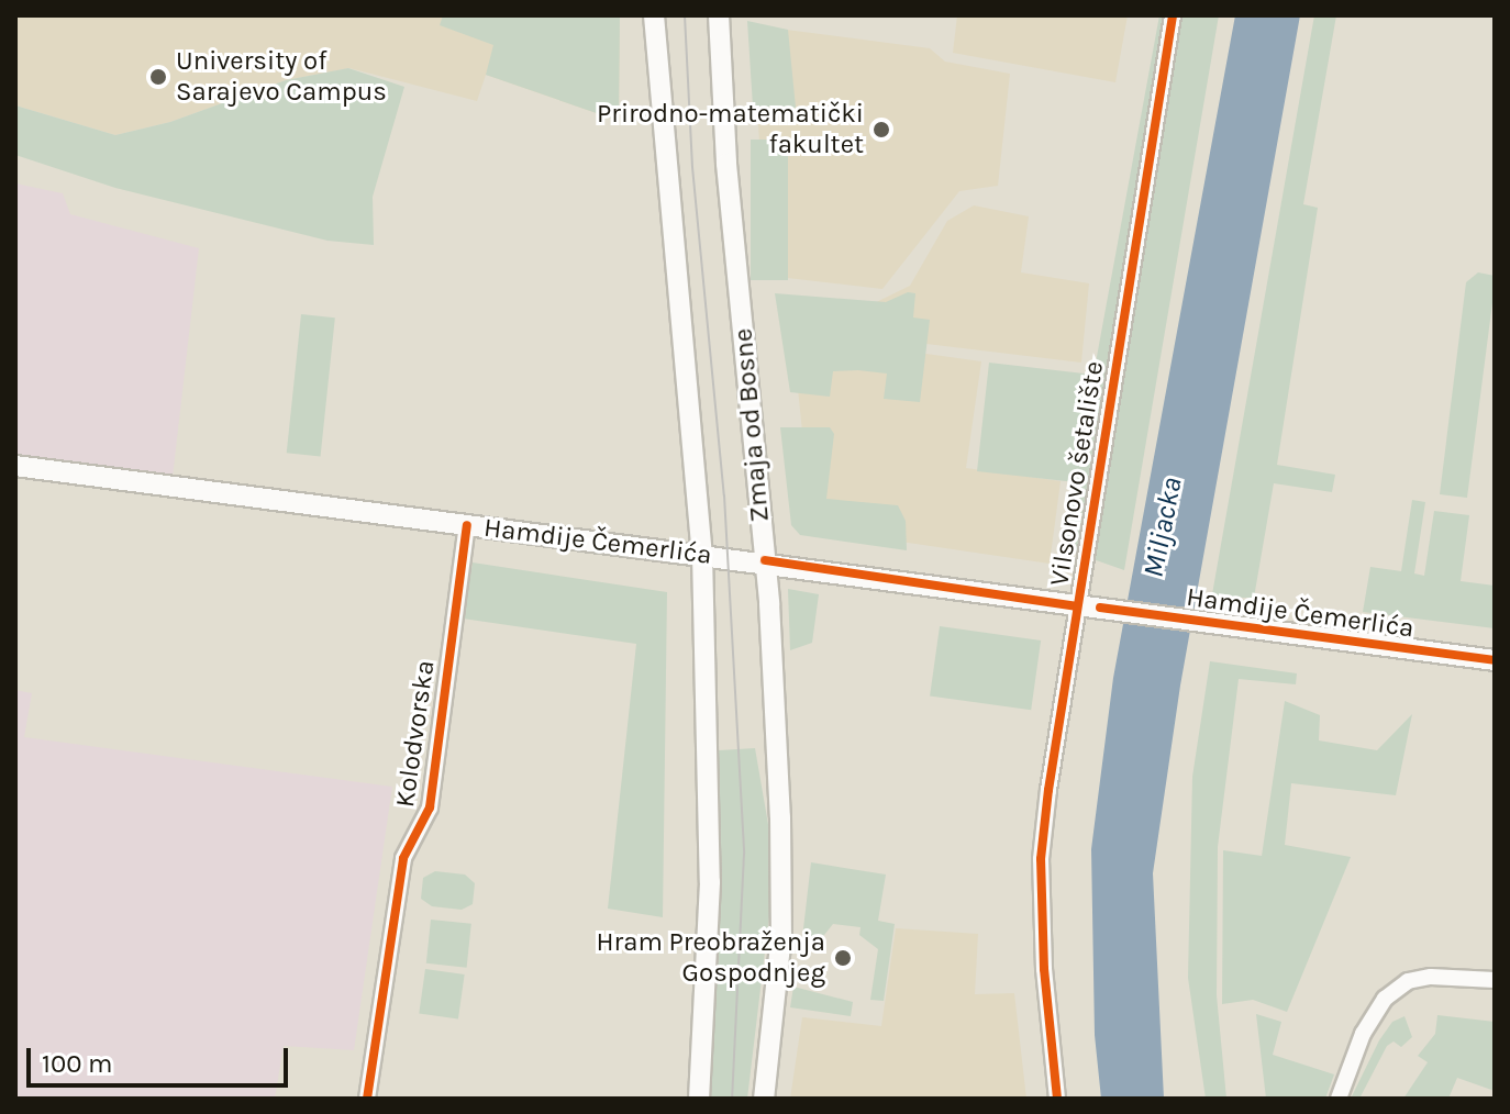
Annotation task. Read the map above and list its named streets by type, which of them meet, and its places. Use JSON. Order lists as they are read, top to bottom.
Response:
{
  "streets": {
    "main road": ["Zmaja od Bosne", "Hamdije Čemerlića"],
    "street": ["Vilsonovo šetalište", "Kolodvorska"]
  },
  "crossings": [
    ["Zmaja od Bosne", "Hamdije Čemerlića"],
    ["Vilsonovo šetalište", "Hamdije Čemerlića"],
    ["Hamdije Čemerlića", "Kolodvorska"]
  ],
  "water": ["Miljacka"],
  "places": ["University of Sarajevo Campus", "Prirodno-matematički fakultet", "Hram Preobraženja Gospodnjeg"],
  "scale_bar": "100 m"
}
